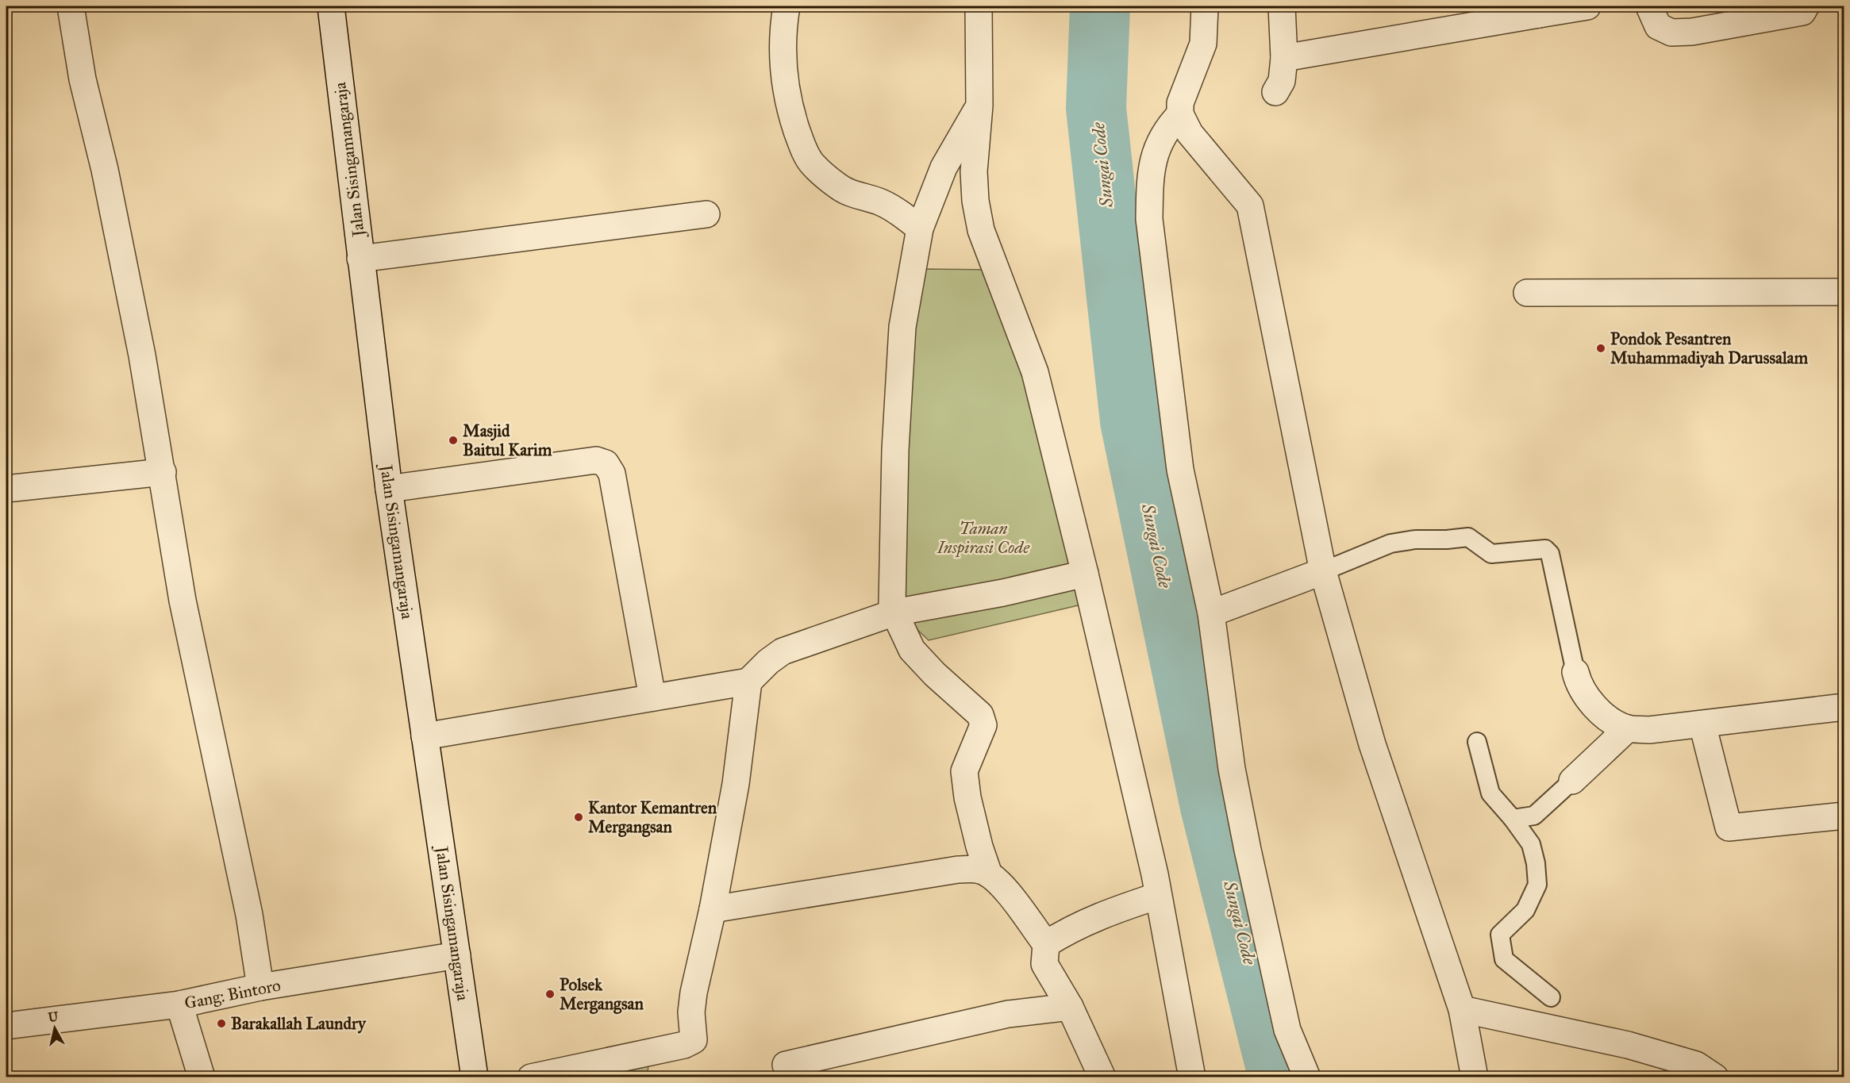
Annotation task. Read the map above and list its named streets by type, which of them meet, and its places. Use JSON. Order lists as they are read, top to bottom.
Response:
{
  "streets": {
    "street": ["Jalan Sisingamangaraja", "Gang: Bintoro"]
  },
  "crossings": [
    ["Jalan Sisingamangaraja", "Gang: Bintoro"]
  ],
  "water": ["Sungai Code"],
  "parks": ["Taman Inspirasi Code"],
  "places": [
    "Pondok Pesantren Muhammadiyah Darussalam",
    "Masjid Baitul Karim",
    "Kantor Kemantren Mergangsan",
    "Polsek Mergangsan",
    "Barakallah Laundry"
  ],
  "north": "top"
}
